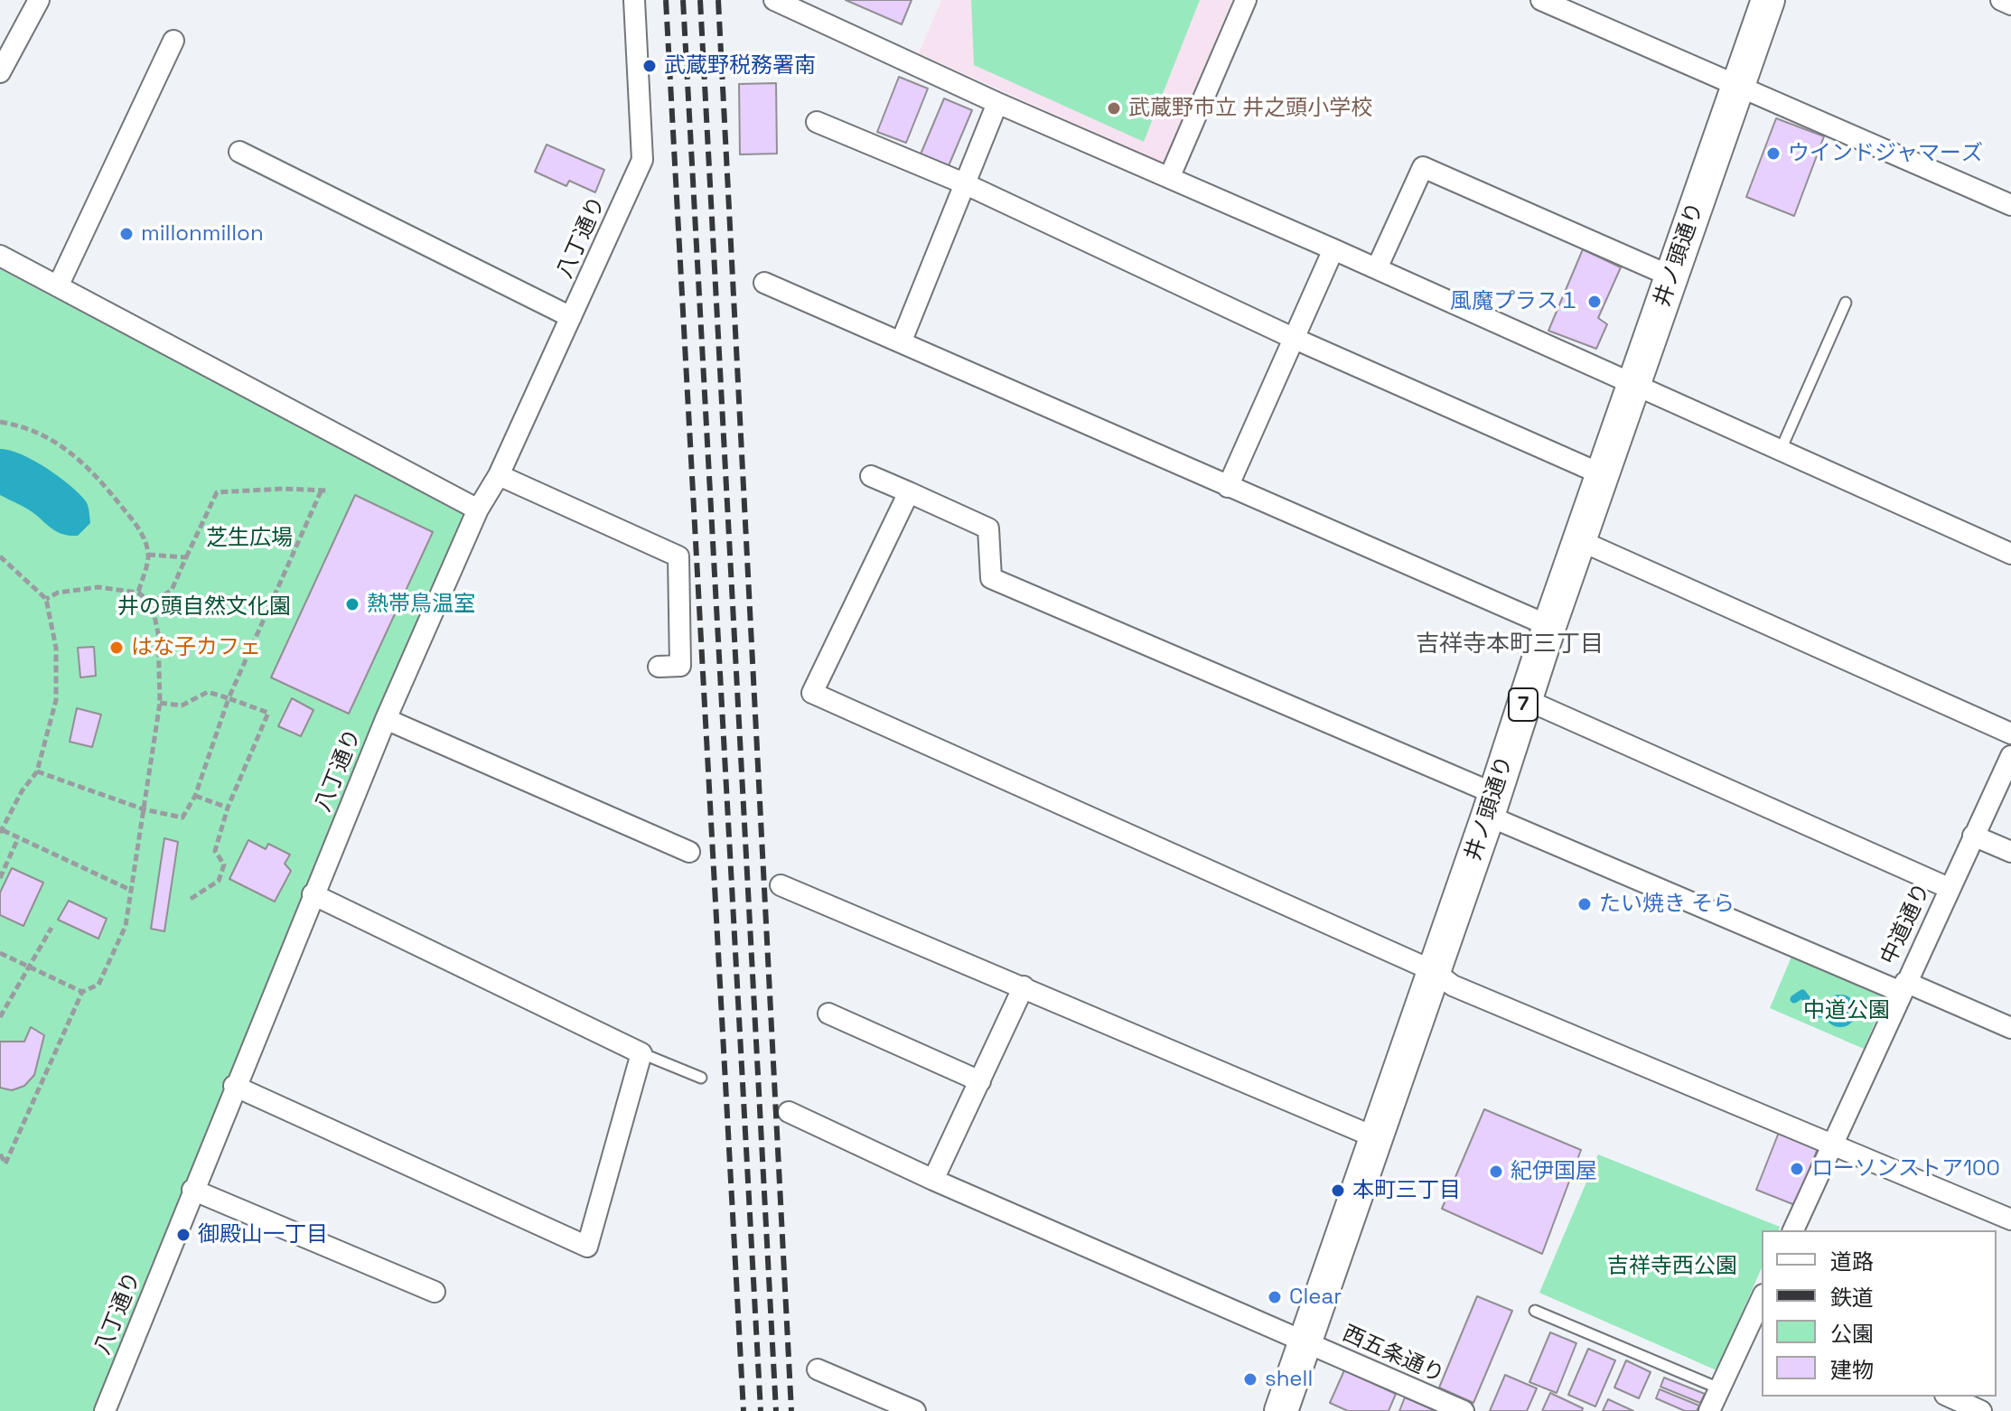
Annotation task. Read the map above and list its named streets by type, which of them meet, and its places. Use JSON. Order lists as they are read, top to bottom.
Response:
{
  "streets": {
    "main road": ["井ノ頭通り", "7"],
    "street": ["八丁通り", "中道通り", "西五条通り"]
  },
  "crossings": [
    ["井ノ頭通り", "西五条通り"]
  ],
  "districts": ["吉祥寺本町三丁目"],
  "parks": [
    "芝生広場",
    "井の頭自然文化園",
    "中道公園",
    "吉祥寺西公園"
  ],
  "places": [
    "武蔵野税務署南",
    "武蔵野市立 井之頭小学校",
    "ウインドジャマーズ",
    "millonmillon",
    "風魔プラス１",
    "熱帯鳥温室",
    "はな子カフェ",
    "たい焼き そら",
    "ローソンストア100",
    "紀伊国屋",
    "本町三丁目",
    "御殿山一丁目",
    "Clear",
    "shell"
  ],
  "legend": [
    "道路",
    "鉄道",
    "公園",
    "建物"
  ]
}
